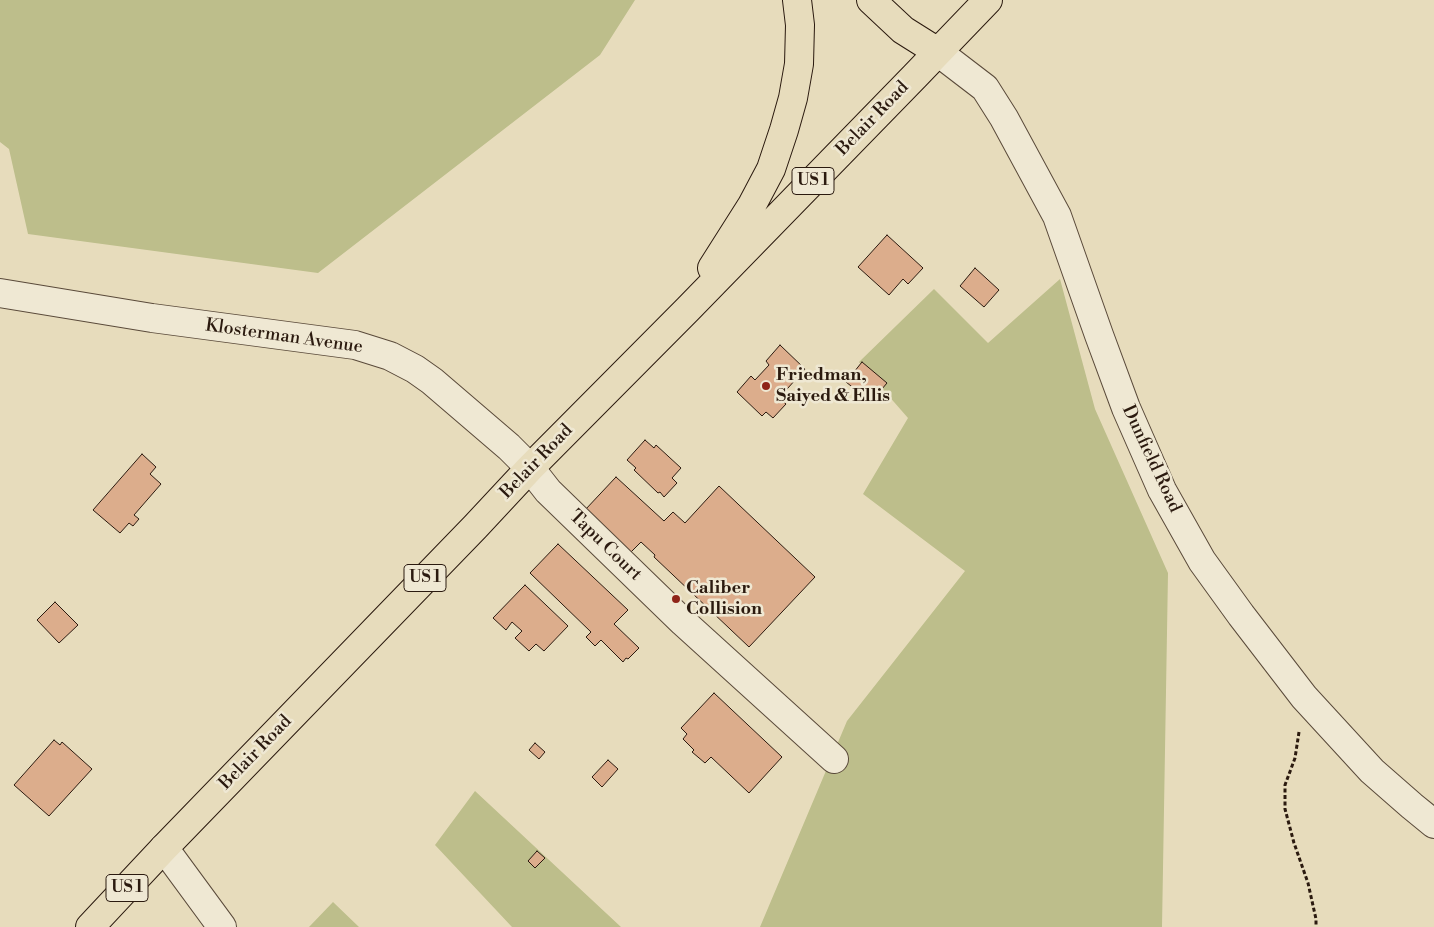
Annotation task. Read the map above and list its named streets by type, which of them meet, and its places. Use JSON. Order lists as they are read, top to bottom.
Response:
{
  "streets": {
    "highway": ["Belair Road", "US 1"],
    "street": ["Klosterman Avenue", "Dunfield Road", "Tapu Court"]
  },
  "crossings": [
    ["Belair Road", "Klosterman Avenue"],
    ["Belair Road", "Dunfield Road"],
    ["Belair Road", "Tapu Court"],
    ["Klosterman Avenue", "Tapu Court"]
  ],
  "places": ["Friedman, Saiyed & Ellis", "Caliber Collision"]
}
